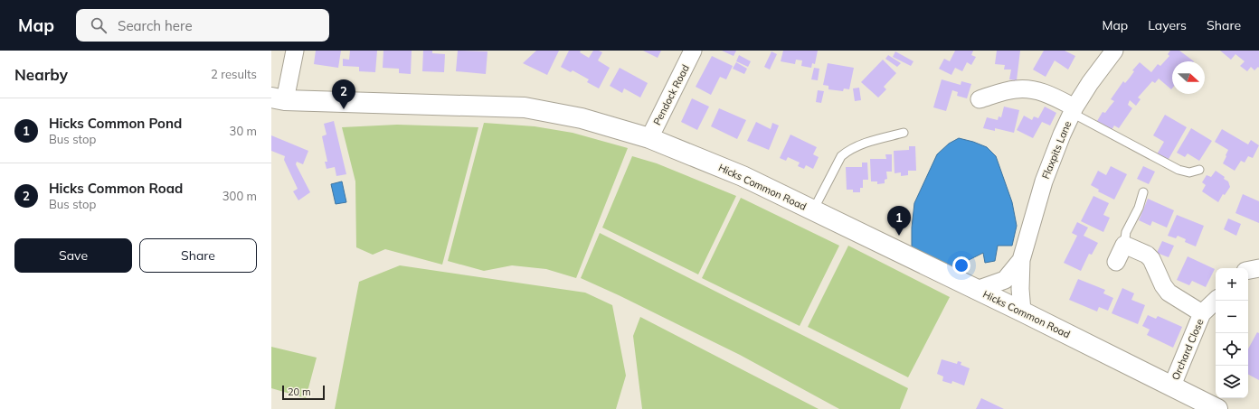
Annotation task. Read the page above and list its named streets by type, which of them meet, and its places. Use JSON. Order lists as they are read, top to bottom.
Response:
{
  "streets": {
    "street": [
      "Pendock Road",
      "Flaxpits Lane",
      "Hicks Common Road",
      "Orchard Close"
    ]
  },
  "crossings": [
    ["Pendock Road", "Hicks Common Road"],
    ["Flaxpits Lane", "Hicks Common Road"],
    ["Hicks Common Road", "Orchard Close"]
  ],
  "scale_bar": "20 m",
  "north": "right",
  "page": {
    "header": "Map",
    "search": "Search here",
    "nav": ["Map", "Layers", "Share"],
    "heading": ["Nearby", "2 results"],
    "pins": ["2", "1"],
    "list": [
      {
        "mark": "1",
        "name": "Hicks Common Pond",
        "note": "Bus stop",
        "value": "30 m"
      },
      {
        "mark": "2",
        "name": "Hicks Common Road",
        "note": "Bus stop",
        "value": "300 m"
      }
    ],
    "buttons": ["Save", "Share"],
    "map_buttons": ["+", "−"],
    "scale": "20 m"
  }
}
